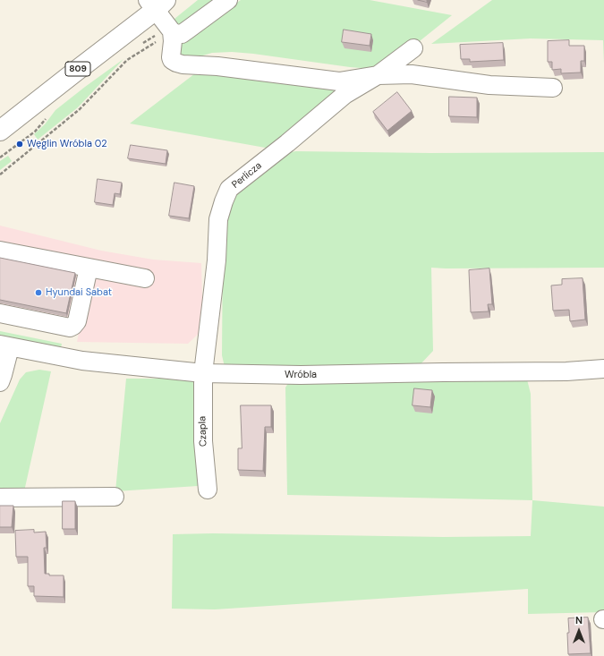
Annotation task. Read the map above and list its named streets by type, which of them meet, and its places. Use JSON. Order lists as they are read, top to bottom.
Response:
{
  "streets": {
    "main road": ["809"],
    "street": ["Perlicza", "Wróbla", "Czapla"]
  },
  "crossings": [
    ["Perlicza", "Wróbla"],
    ["Perlicza", "Czapla"],
    ["Wróbla", "Czapla"]
  ],
  "places": ["Węglin Wróbla 02", "Hyundai Sabat"],
  "north": "top"
}
